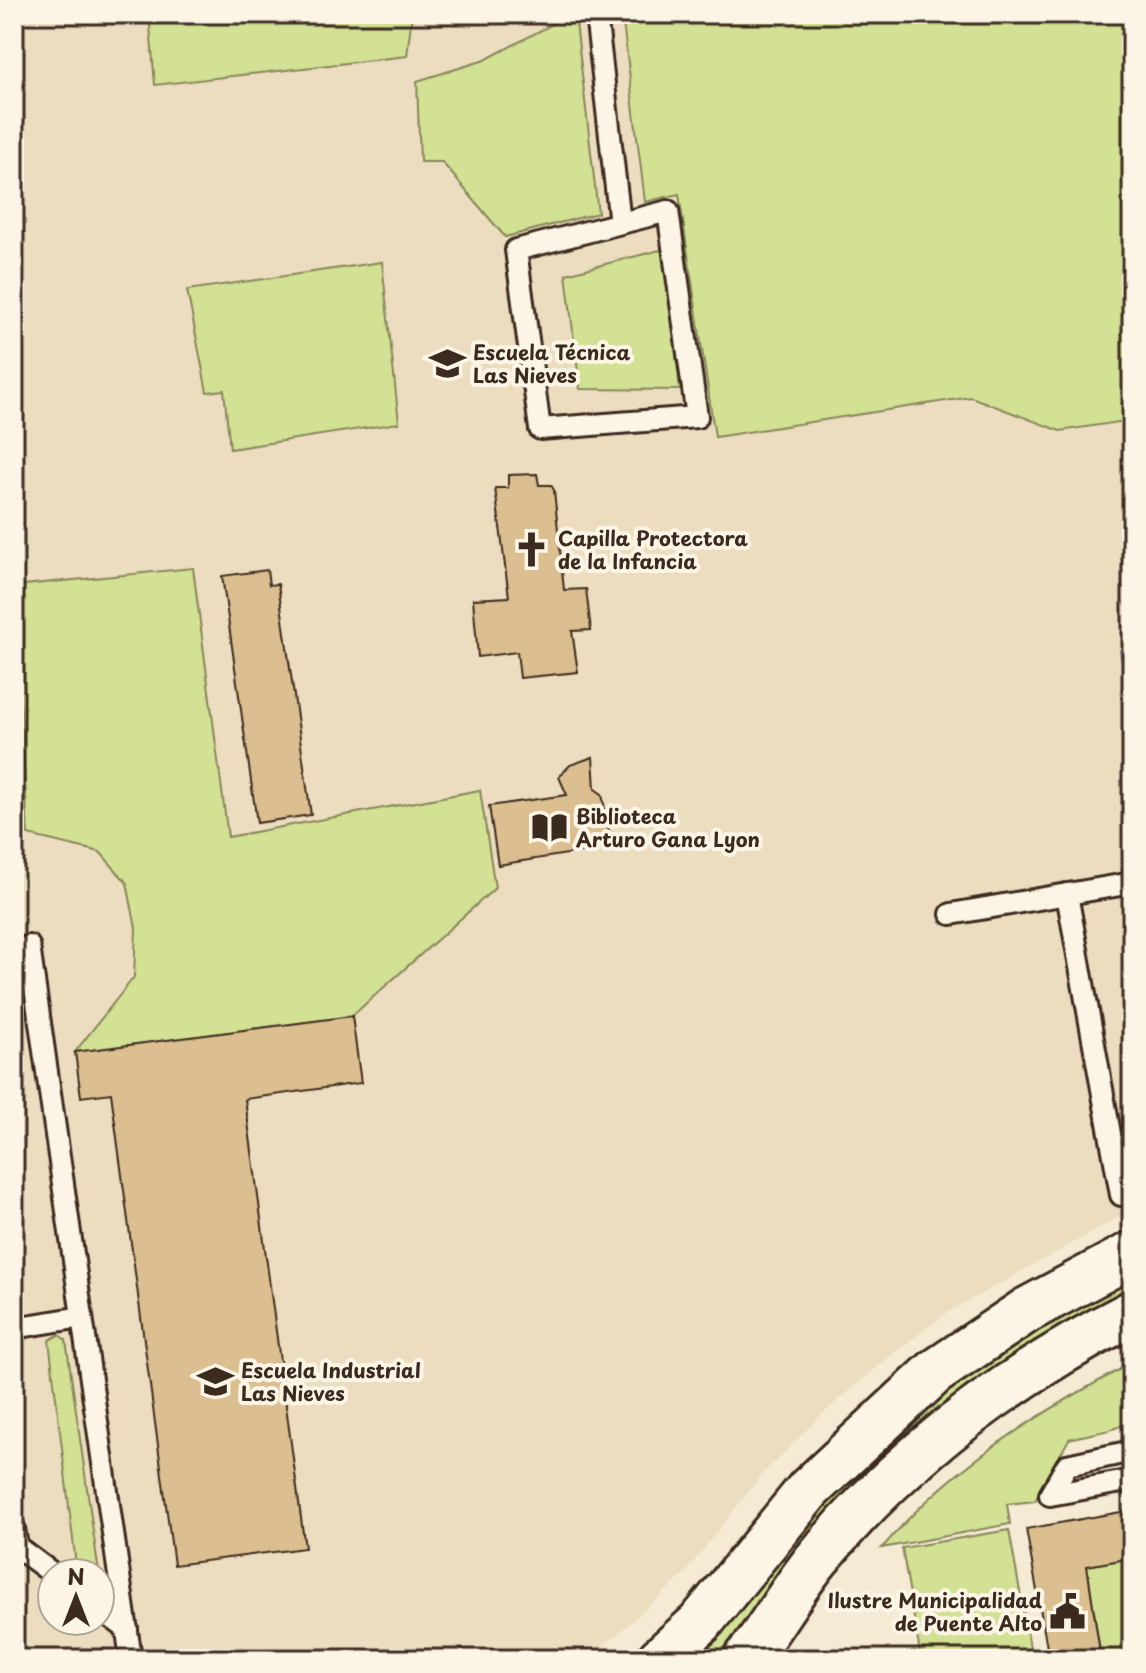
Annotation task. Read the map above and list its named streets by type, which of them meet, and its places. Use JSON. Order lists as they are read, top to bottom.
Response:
{
  "places": {
    "school or university": ["Escuela Técnica Las Nieves", "Escuela Industrial Las Nieves"],
    "church": ["Capilla Protectora de la Infancia"],
    "library": ["Biblioteca Arturo Gana Lyon"],
    "public building": ["Ilustre Municipalidad de Puente Alto"]
  },
  "north": "top"
}
